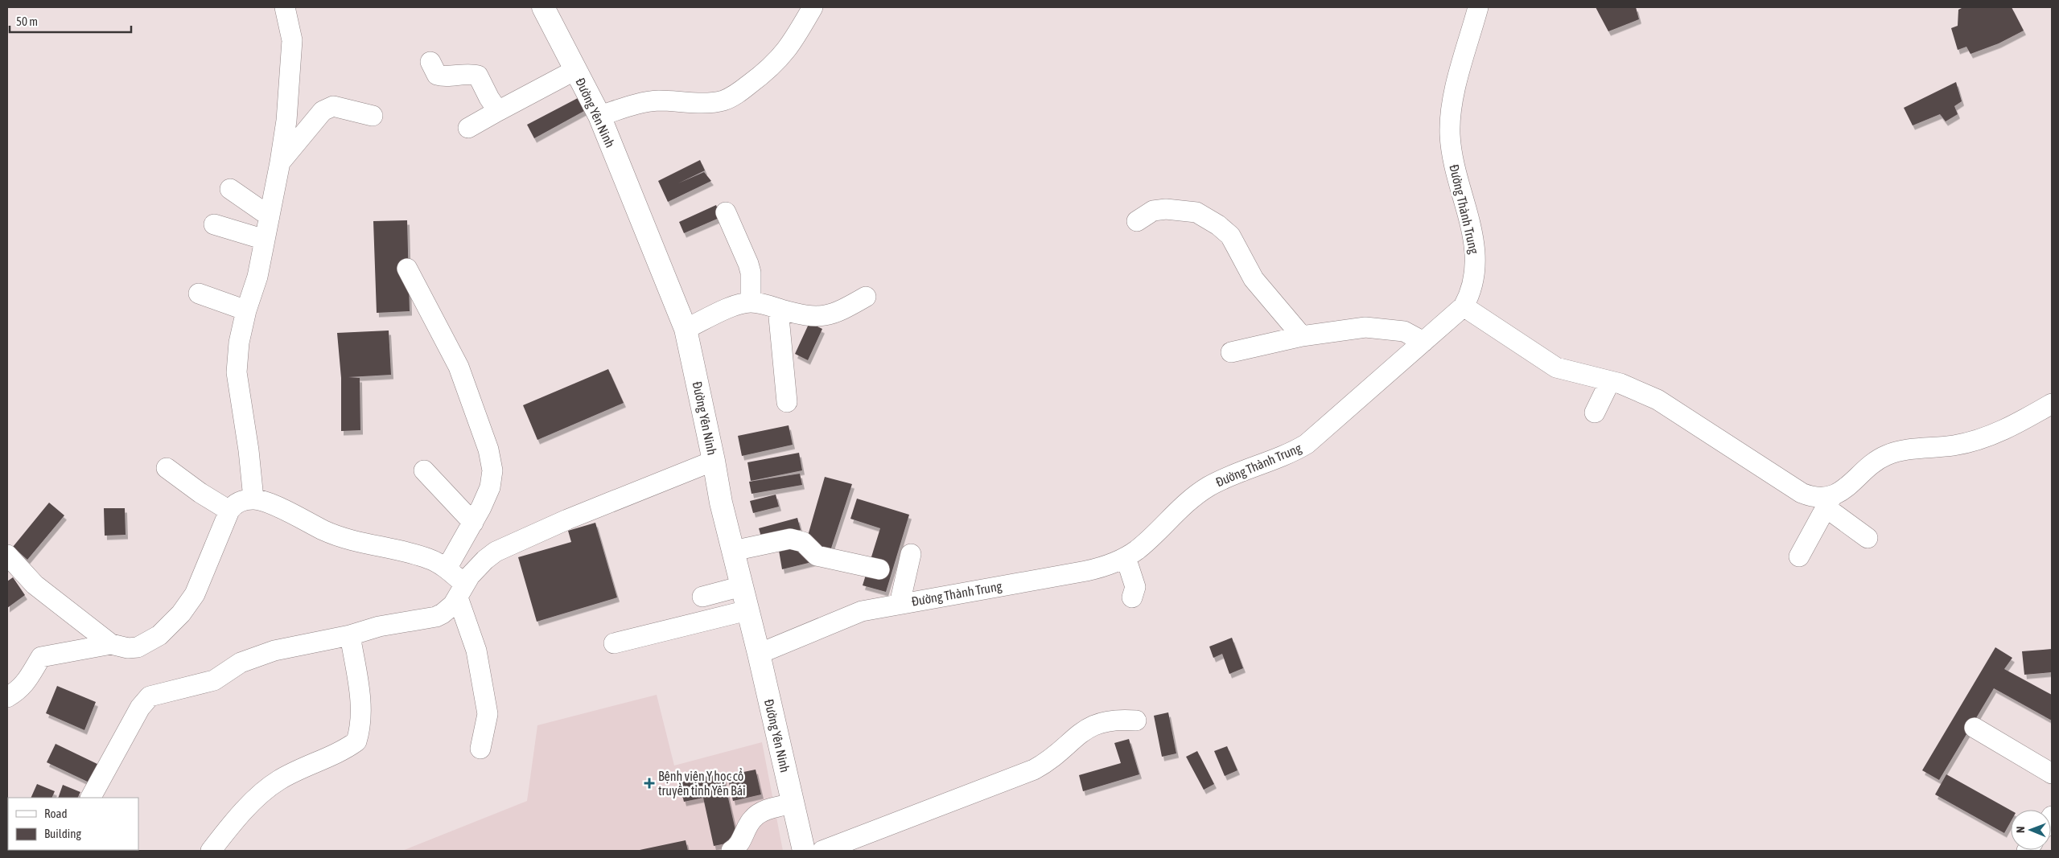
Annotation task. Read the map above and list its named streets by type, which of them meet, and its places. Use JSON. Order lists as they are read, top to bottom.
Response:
{
  "streets": {
    "main road": ["Đường Yên Ninh"],
    "street": ["Đường Thành Trung"]
  },
  "crossings": [
    ["Đường Yên Ninh", "Đường Thành Trung"]
  ],
  "places": {
    "health": ["Bệnh viện Y học cổ truyền tỉnh Yên Bái"]
  },
  "legend": ["Road", "Building"],
  "scale_bar": "50 m",
  "north": "left"
}
